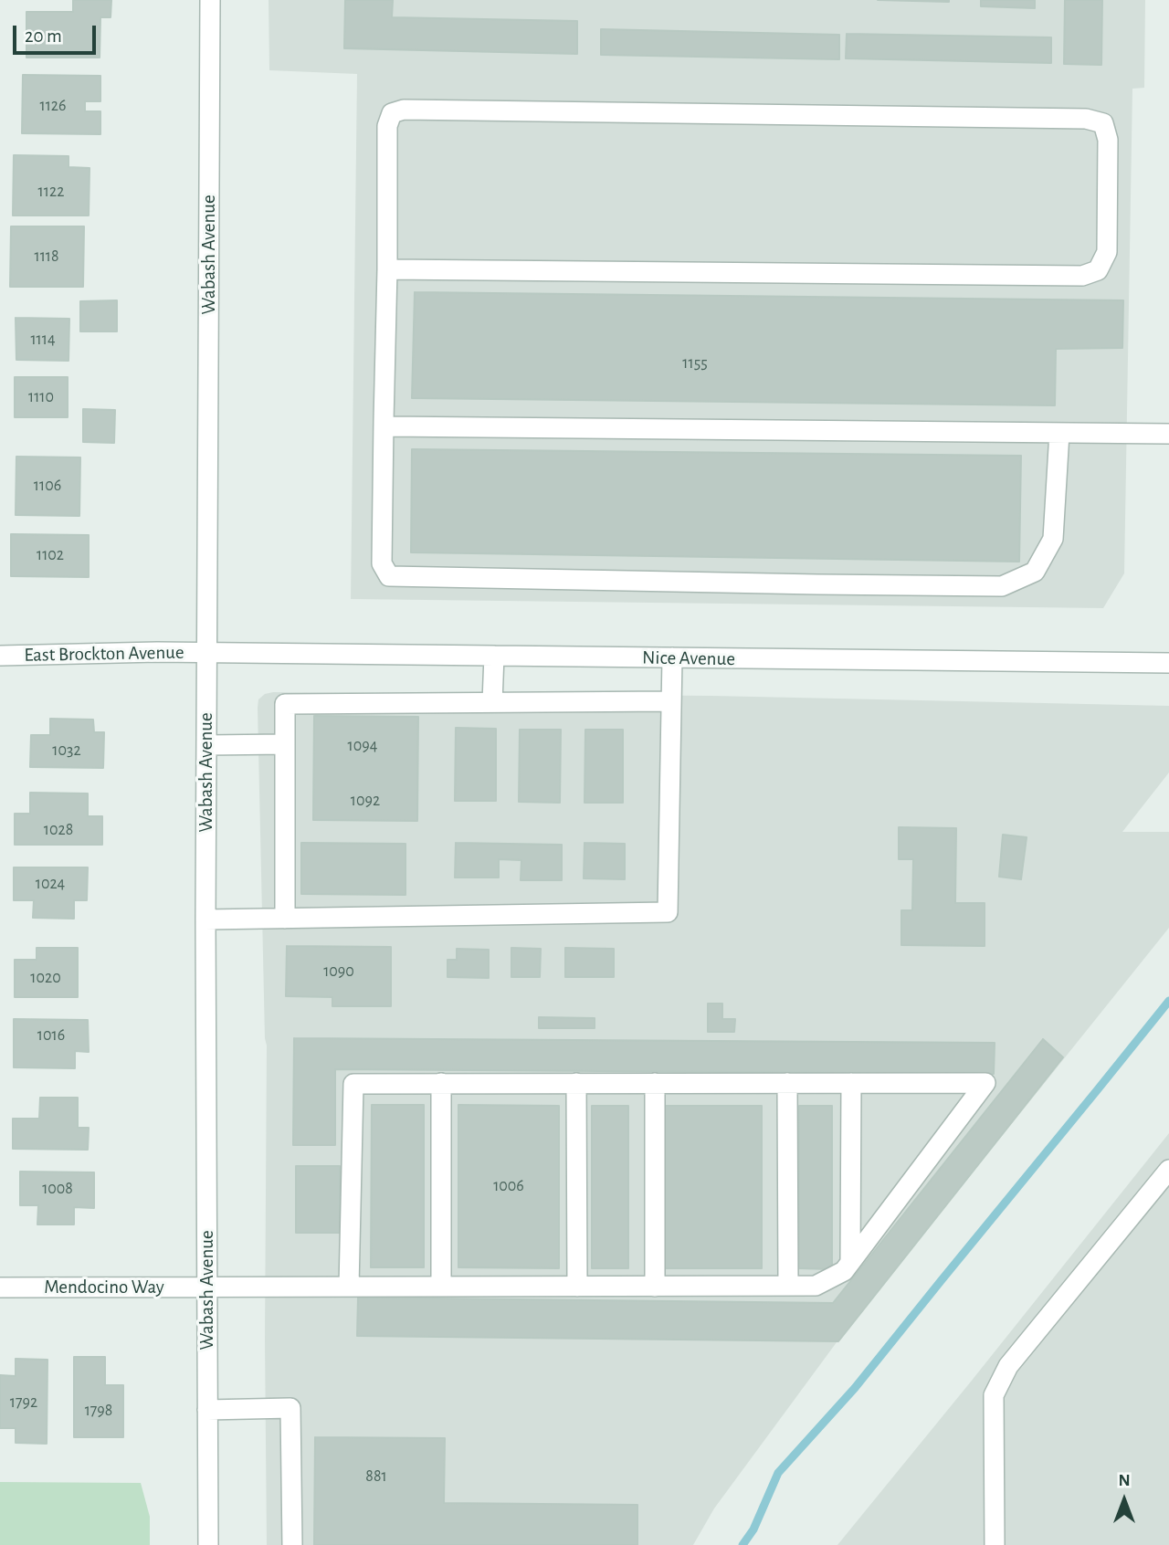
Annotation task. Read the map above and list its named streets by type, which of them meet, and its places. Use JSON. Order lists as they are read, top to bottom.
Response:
{
  "streets": {
    "street": [
      "Wabash Avenue",
      "East Brockton Avenue",
      "Nice Avenue",
      "Mendocino Way"
    ]
  },
  "crossings": [
    ["Wabash Avenue", "East Brockton Avenue"],
    ["Wabash Avenue", "Nice Avenue"],
    ["Wabash Avenue", "Mendocino Way"],
    ["East Brockton Avenue", "Nice Avenue"]
  ],
  "house_numbers": [
    "1126",
    "1122",
    "1118",
    "1114",
    "1155",
    "1110",
    "1106",
    "1102",
    "1094",
    "1032",
    "1092",
    "1028",
    "1024",
    "1090",
    "1020",
    "1016",
    "1006",
    "1008",
    "1792",
    "1798",
    "881"
  ],
  "scale_bar": "20 m",
  "north": "top"
}
